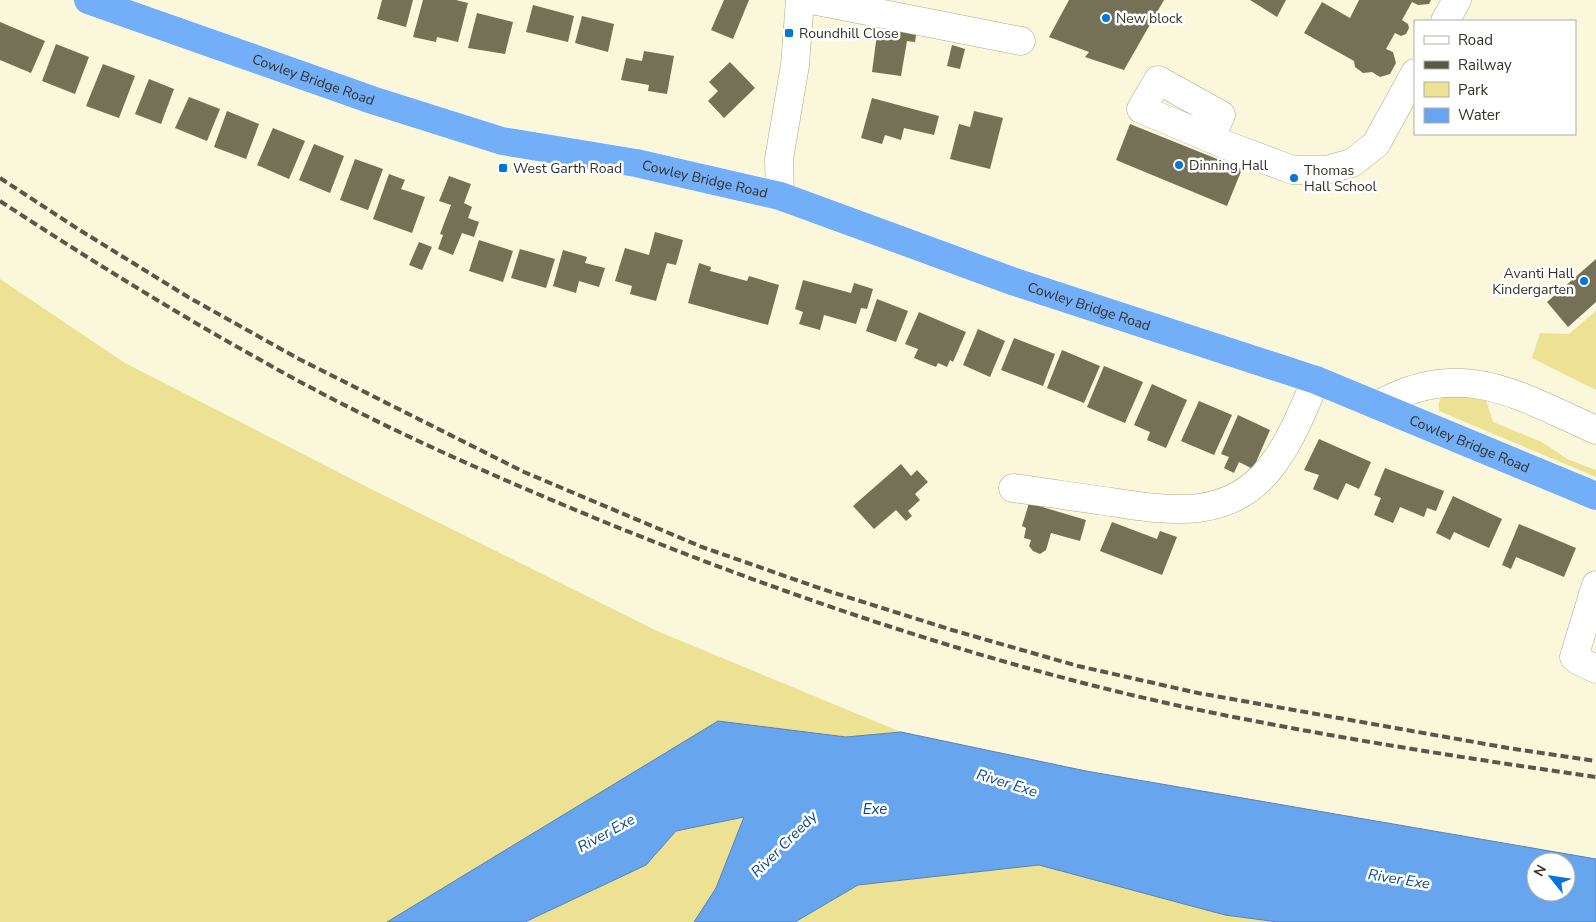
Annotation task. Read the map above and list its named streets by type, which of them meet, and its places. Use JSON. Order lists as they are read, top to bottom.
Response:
{
  "streets": {
    "highway": ["Cowley Bridge Road"]
  },
  "water": ["River Exe", "Exe", "River Creedy"],
  "places": {
    "other": [
      "New block",
      "Dinning Hall",
      "Thomas Hall School",
      "Avanti Hall Kindergarten"
    ],
    "transit": ["Roundhill Close", "West Garth Road"]
  },
  "legend": [
    "Road",
    "Railway",
    "Park",
    "Water"
  ],
  "north": "top left"
}
